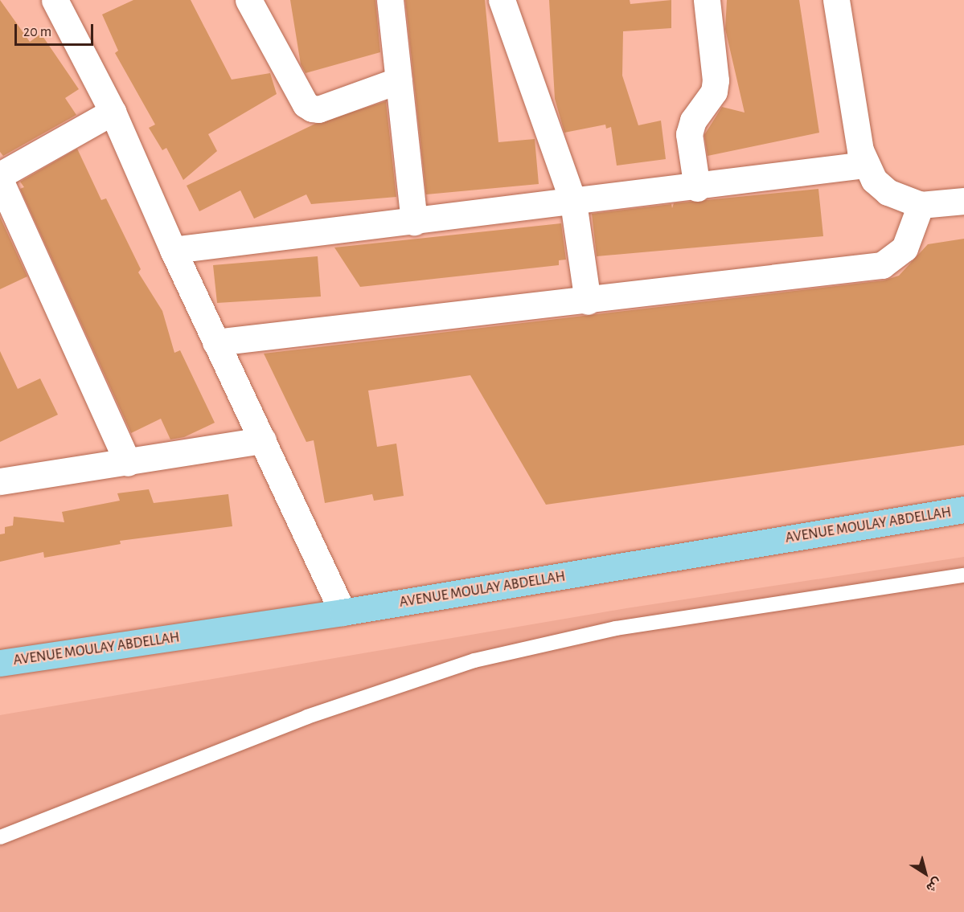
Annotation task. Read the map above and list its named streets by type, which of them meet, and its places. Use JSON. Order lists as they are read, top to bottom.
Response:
{
  "streets": {
    "main road": ["AVENUE MOULAY ABDELLAH"]
  },
  "scale_bar": "20 m",
  "north": "bottom right"
}
